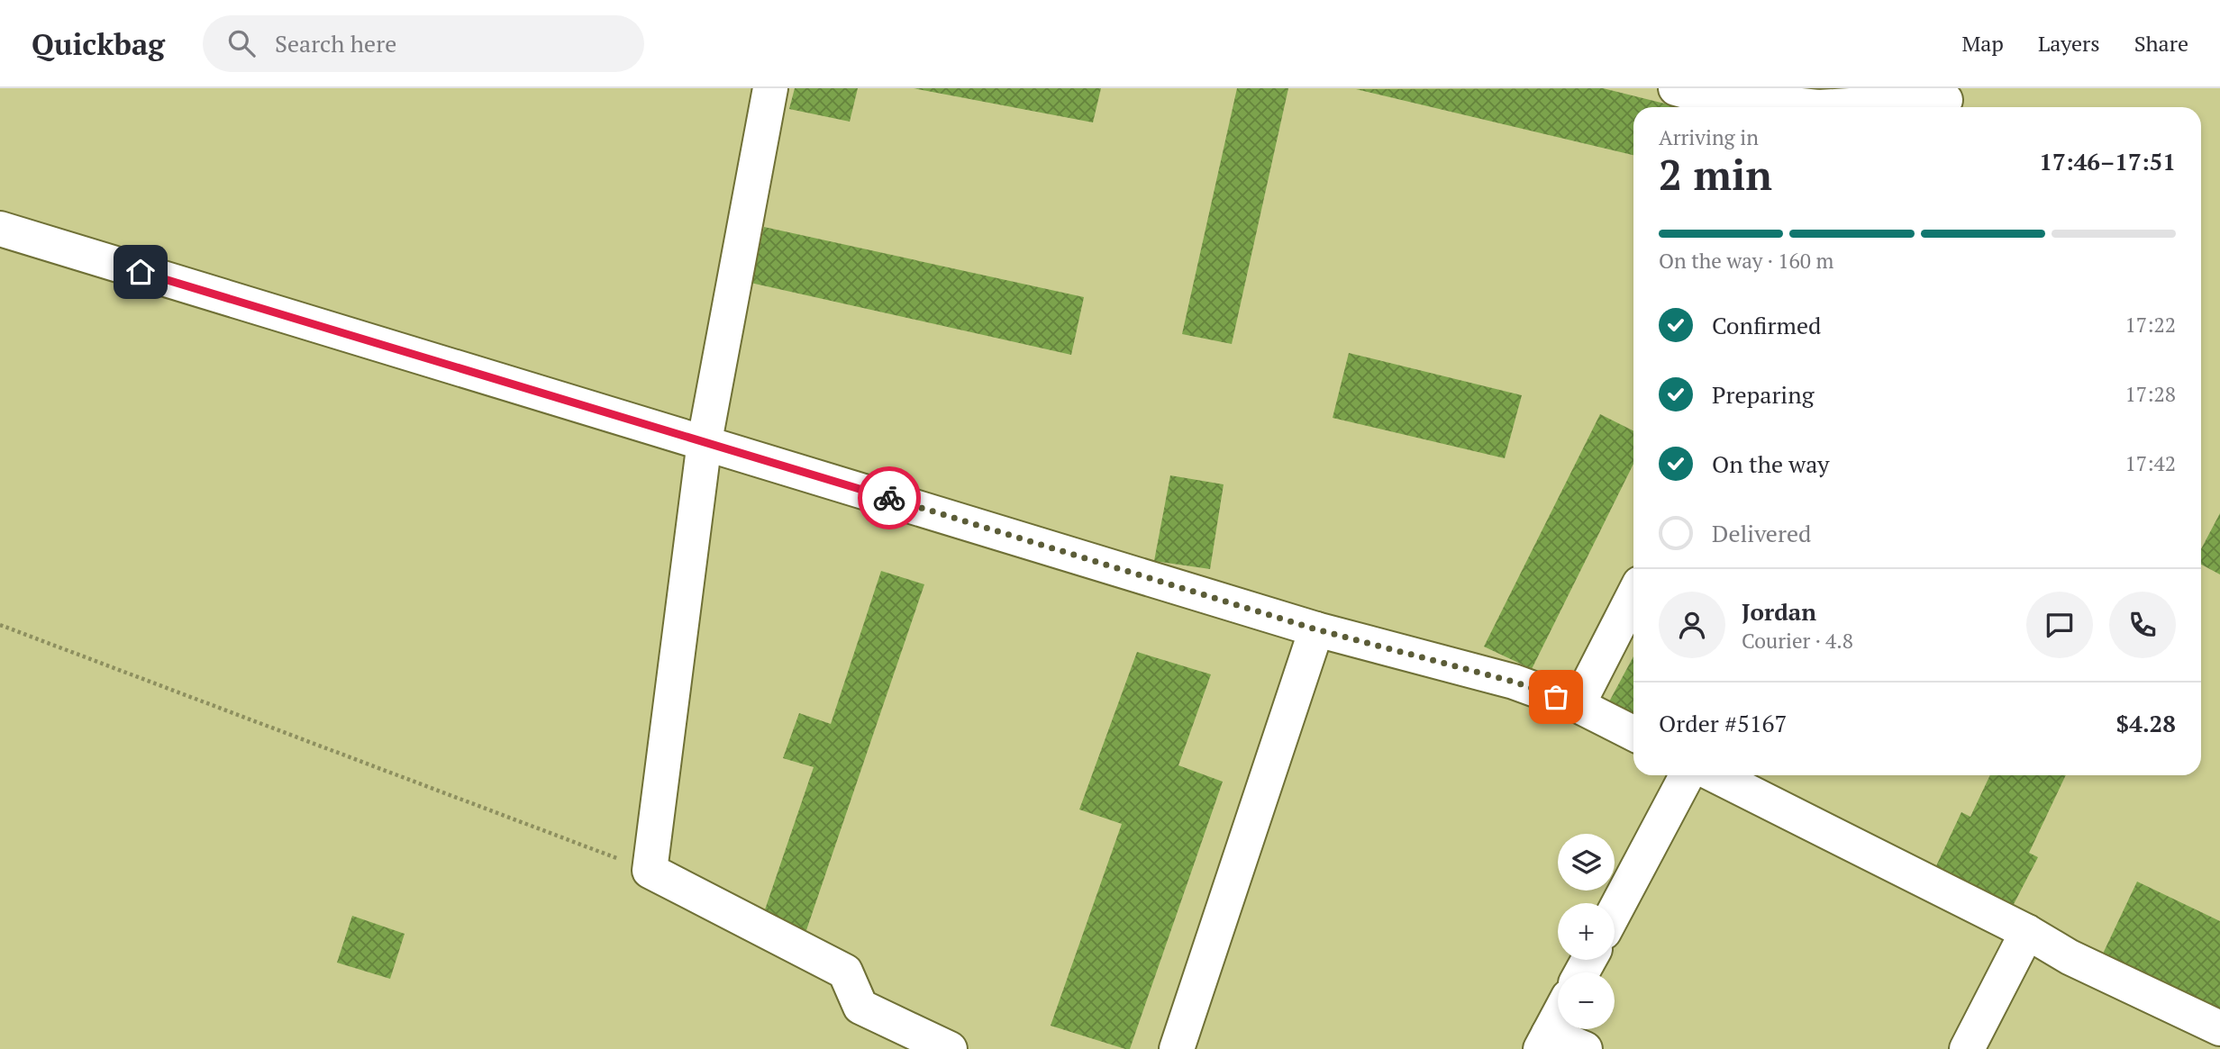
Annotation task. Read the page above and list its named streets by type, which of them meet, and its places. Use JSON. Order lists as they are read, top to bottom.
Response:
{
  "page": {
    "header": "Quickbag",
    "search": "Search here",
    "nav": ["Map", "Layers", "Share"],
    "heading": ["2 min", "Arriving in", "17:46–17:51"],
    "panel": [
      "Jordan",
      "Courier · 4.8",
      "Order #5167",
      "$4.28"
    ],
    "bar": "On the way · 160 m",
    "list": [
      ["Confirmed", "17:22"],
      ["Preparing", "17:28"],
      ["On the way", "17:42"],
      "Delivered"
    ],
    "map_buttons": ["+", "−"]
  }
}
